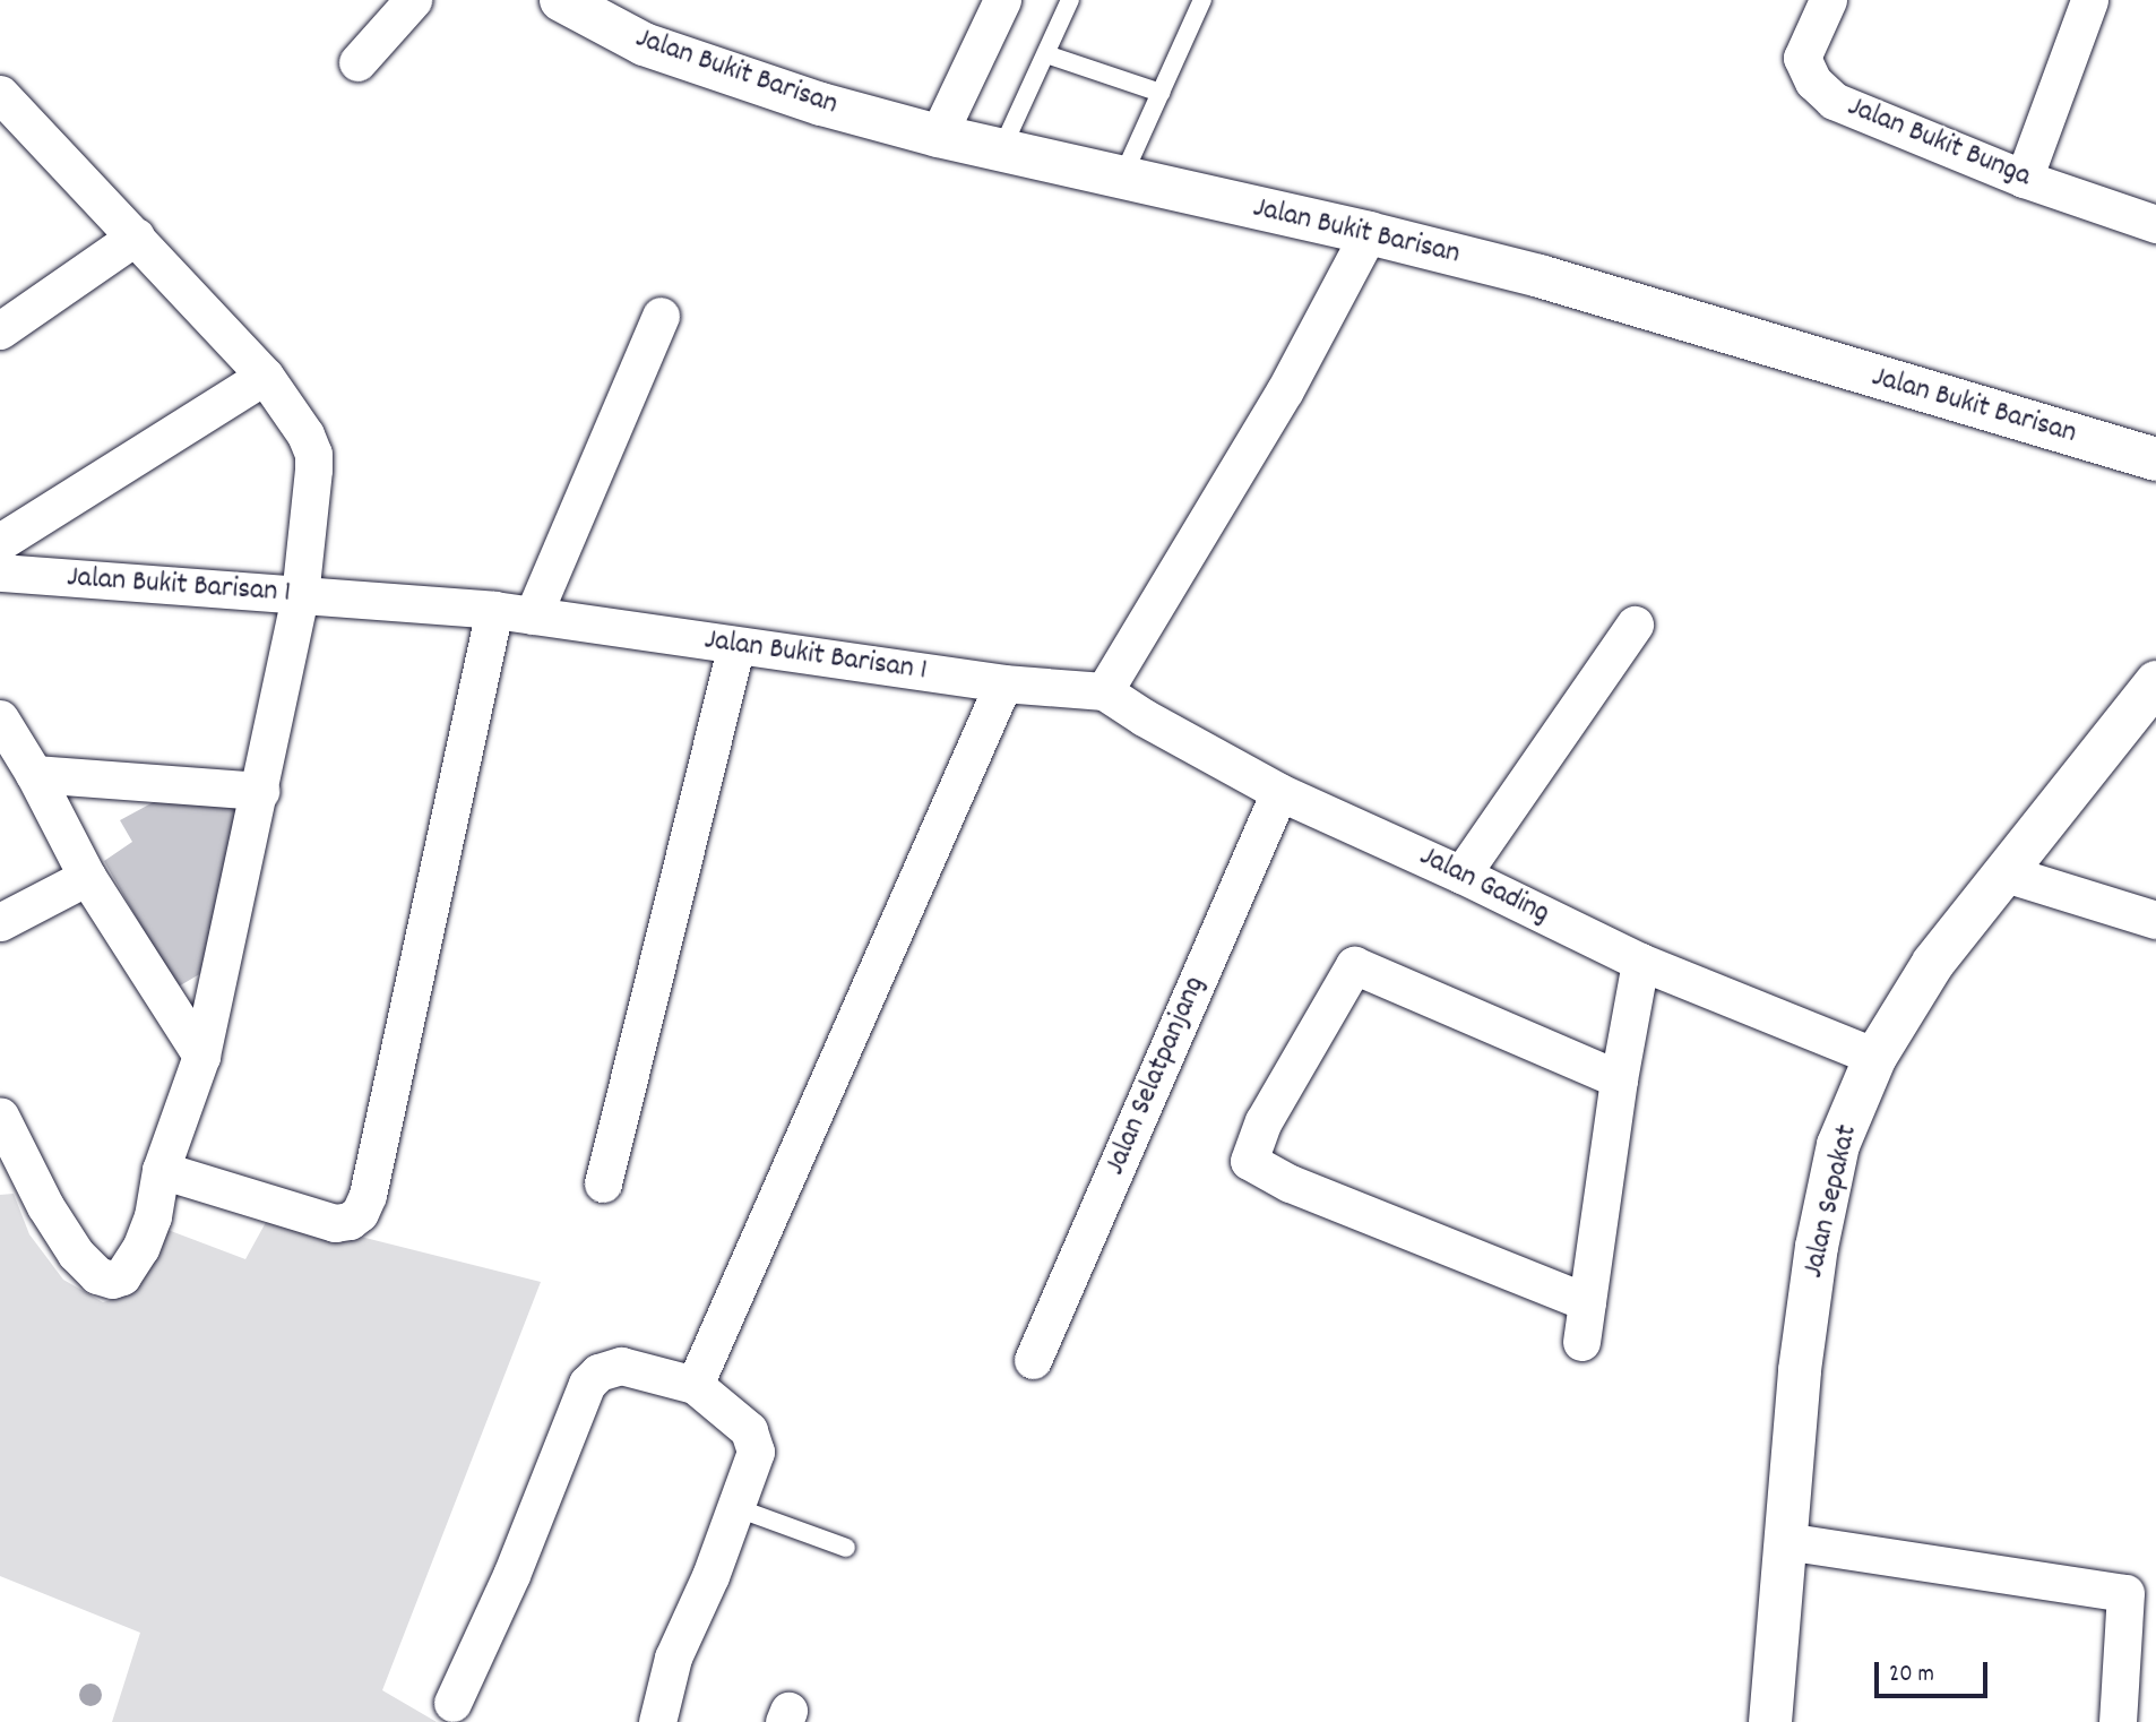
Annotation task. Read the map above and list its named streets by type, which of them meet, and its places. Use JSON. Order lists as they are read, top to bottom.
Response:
{
  "streets": {
    "main road": ["Jalan Bukit Barisan", "Jalan Sepakat"],
    "street": [
      "Jalan Bukit Bunga",
      "Jalan Bukit Barisan 1",
      "Jalan Gading",
      "Jalan Selatpanjang"
    ]
  },
  "crossings": [
    ["Jalan Bukit Barisan 1", "Jalan Gading"],
    ["Jalan Gading", "Jalan Selatpanjang"],
    ["Jalan Gading", "Jalan Sepakat"]
  ],
  "scale_bar": "20 m"
}
